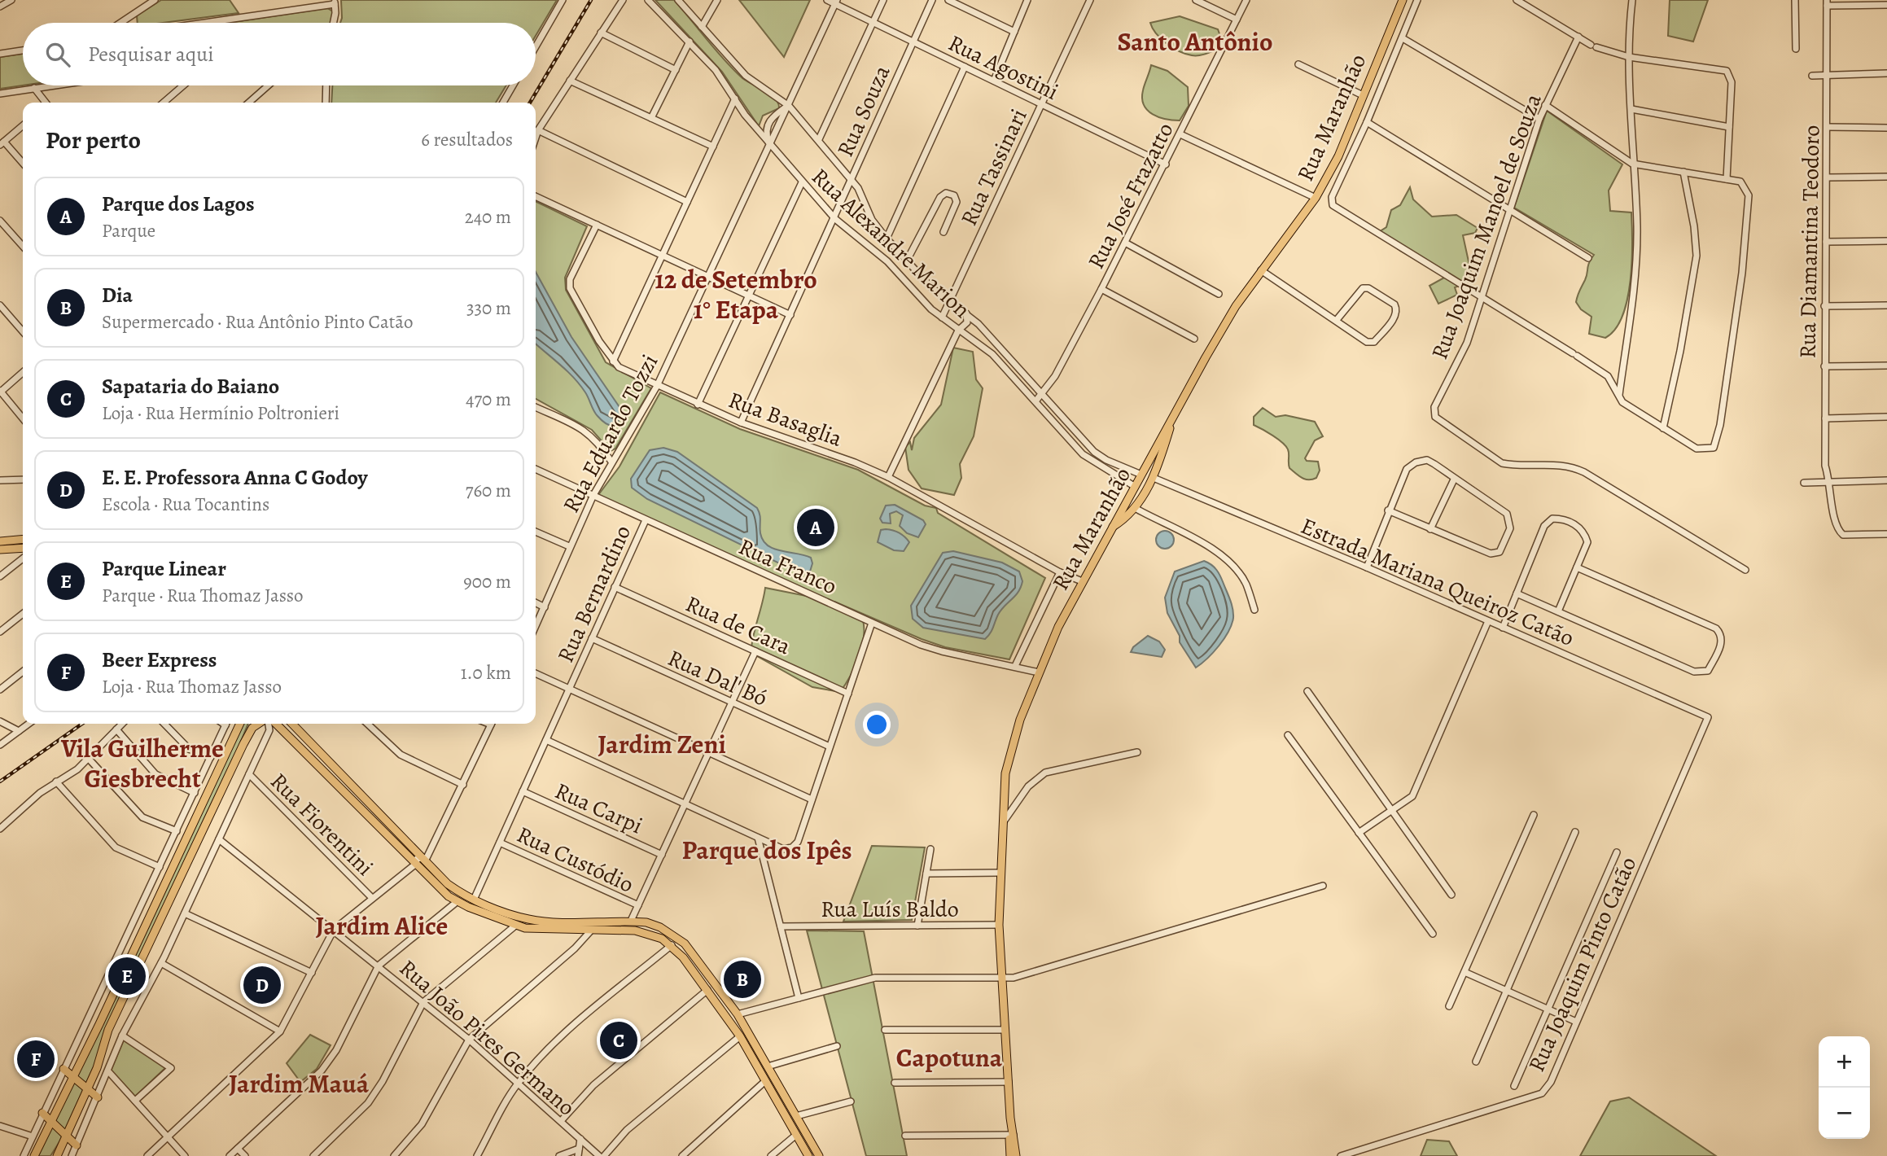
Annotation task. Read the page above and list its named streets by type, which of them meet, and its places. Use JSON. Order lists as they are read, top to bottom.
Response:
{
  "streets": {
    "main road": ["Rua Maranhão"],
    "street": [
      "Rua Agostini",
      "Rua Souza",
      "Rua Tassinari",
      "Rua José Frazatto",
      "Rua Joaquim Manoel de Souza",
      "Rua Diamantina Teodoro",
      "Rua Alexandre Marion",
      "Rua Basaglia",
      "Rua Eduardo Tozzi",
      "Rua Franco",
      "Estrada Mariana Queiroz Catão",
      "Rua Bernardino",
      "Rua de Cara",
      "Rua Dal' Bó",
      "Rua Carpi",
      "Rua Fiorentini",
      "Rua Custódio",
      "Rua Luís Baldo",
      "Rua Joaquim Pinto Catão",
      "Rua João Pires Germano"
    ]
  },
  "crossings": [
    ["Rua Agostini", "Rua Souza"],
    ["Rua Agostini", "Rua Tassinari"],
    ["Rua Agostini", "Rua José Frazatto"],
    ["Rua Agostini", "Rua Eduardo Tozzi"],
    ["Rua Souza", "Rua Alexandre Marion"],
    ["Rua Souza", "Rua Basaglia"],
    ["Rua Maranhão", "Rua Alexandre Marion"],
    ["Rua Maranhão", "Rua Basaglia"],
    ["Rua Maranhão", "Rua Franco"],
    ["Rua Maranhão", "Rua Luís Baldo"],
    ["Rua Tassinari", "Rua Alexandre Marion"],
    ["Rua José Frazatto", "Rua Alexandre Marion"],
    ["Rua Alexandre Marion", "Rua Eduardo Tozzi"],
    ["Rua Basaglia", "Rua Eduardo Tozzi"],
    ["Rua Eduardo Tozzi", "Rua Franco"],
    ["Rua Franco", "Rua Bernardino"],
    ["Estrada Mariana Queiroz Catão", "Rua Joaquim Pinto Catão"],
    ["Rua Bernardino", "Rua de Cara"],
    ["Rua Bernardino", "Rua Dal' Bó"],
    ["Rua Bernardino", "Rua Carpi"],
    ["Rua Bernardino", "Rua Custódio"]
  ],
  "districts": [
    "Santo Antônio",
    "12 de Setembro 1° Etapa",
    "Jardim Zeni",
    "Vila Guilherme Giesbrecht",
    "Parque dos Ipês",
    "Jardim Alice",
    "Capotuna",
    "Jardim Mauá"
  ],
  "page": {
    "search": "Pesquisar aqui",
    "heading": ["Por perto", "6 resultados"],
    "list": [
      {
        "mark": "A",
        "name": "Parque dos Lagos",
        "note": "Parque",
        "value": "240 m"
      },
      {
        "mark": "B",
        "name": "Dia",
        "note": "Supermercado · Rua Antônio Pinto Catão",
        "value": "330 m"
      },
      {
        "mark": "C",
        "name": "Sapataria do Baiano",
        "note": "Loja · Rua Hermínio Poltronieri",
        "value": "470 m"
      },
      {
        "mark": "D",
        "name": "E. E. Professora Anna C Godoy",
        "note": "Escola · Rua Tocantins",
        "value": "760 m"
      },
      {
        "mark": "E",
        "name": "Parque Linear",
        "note": "Parque · Rua Thomaz Jasso",
        "value": "900 m"
      },
      {
        "mark": "F",
        "name": "Beer Express",
        "note": "Loja · Rua Thomaz Jasso",
        "value": "1.0 km"
      }
    ],
    "pins": [
      "A",
      "E",
      "B",
      "D",
      "C",
      "F"
    ],
    "map_buttons": ["+", "−"]
  }
}
